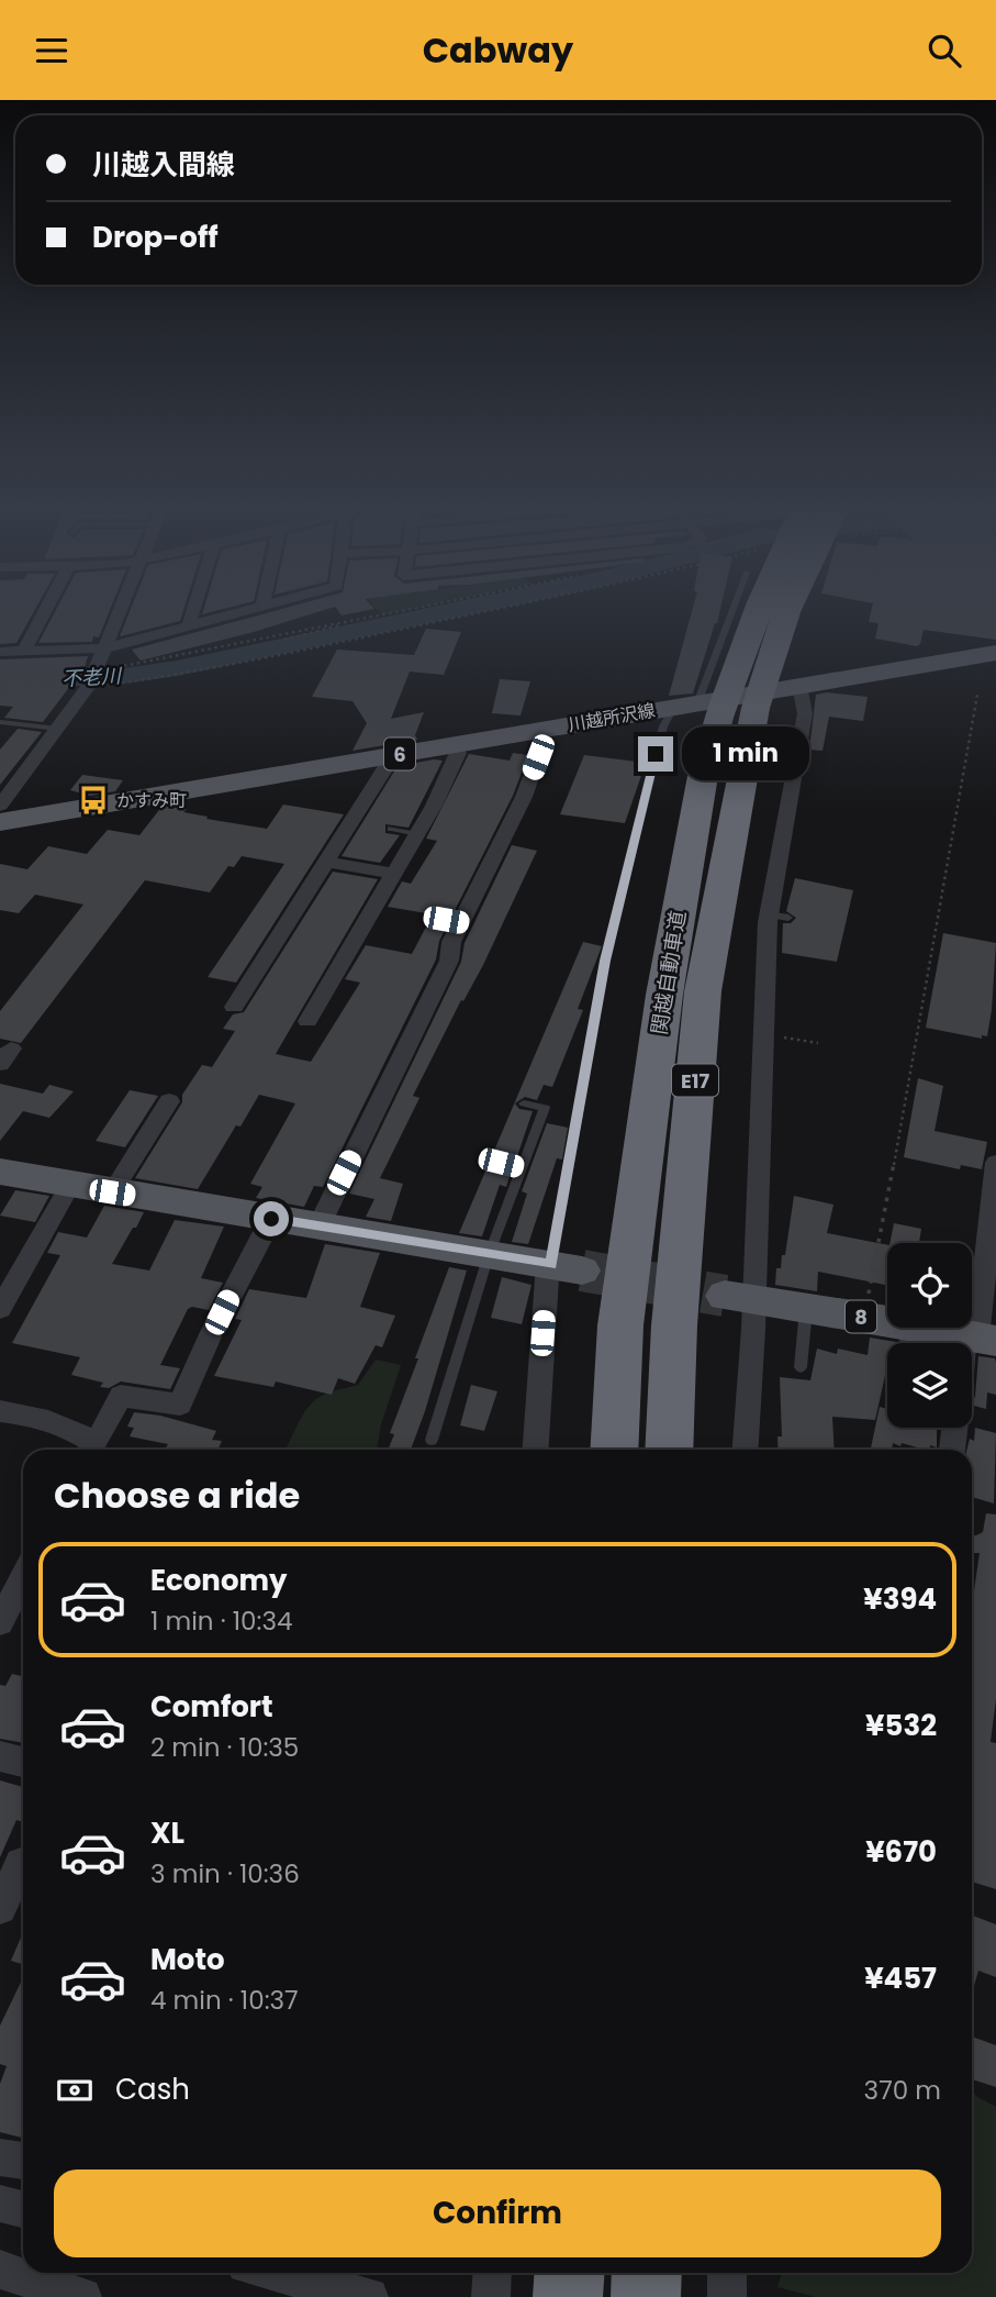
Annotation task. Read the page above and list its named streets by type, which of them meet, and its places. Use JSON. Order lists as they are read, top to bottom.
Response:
{
  "streets": {
    "highway": ["関越自動車道", "E17"],
    "main road": ["川越所沢線", "6", "8"]
  },
  "crossings": [
    ["川越所沢線", "関越自動車道"]
  ],
  "water": ["不老川"],
  "places": {
    "bus stop": ["かすみ町"]
  },
  "page": {
    "header": "Cabway",
    "banner": ["川越入間線", "Drop-off"],
    "bubble": "1 min",
    "heading": "Choose a ride",
    "list": [
      {
        "name": "Economy",
        "note": "1 min · 10:34",
        "value": "¥394"
      },
      {
        "name": "Comfort",
        "note": "2 min · 10:35",
        "value": "¥532"
      },
      {
        "name": "XL",
        "note": "3 min · 10:36",
        "value": "¥670"
      },
      {
        "name": "Moto",
        "note": "4 min · 10:37",
        "value": "¥457"
      }
    ],
    "pay": ["Cash", "370 m"],
    "buttons": "Confirm"
  }
}
